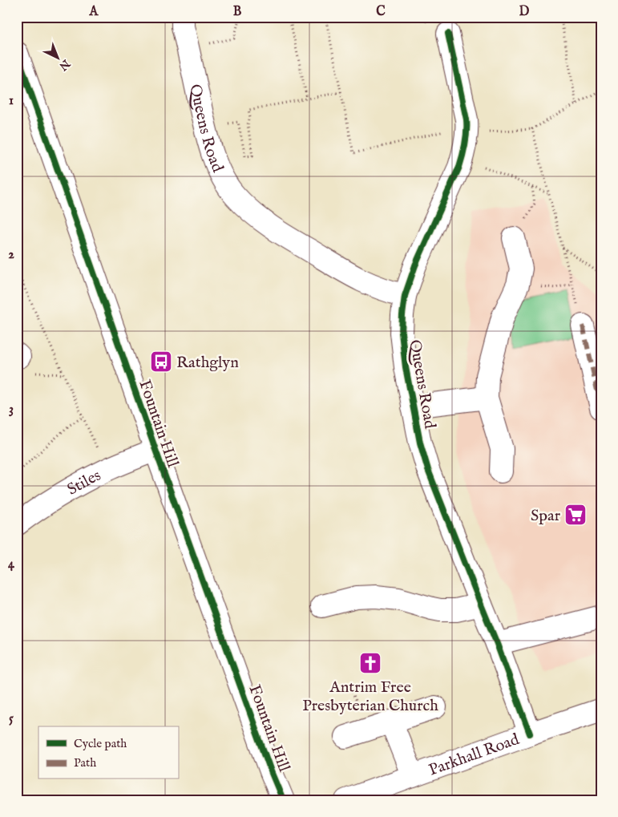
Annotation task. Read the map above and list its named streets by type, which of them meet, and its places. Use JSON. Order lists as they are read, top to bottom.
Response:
{
  "streets": {
    "street": [
      "Queens Road",
      "Fountain Hill",
      "Stiles",
      "Parkhall Road"
    ]
  },
  "crossings": [
    ["Queens Road", "Parkhall Road"],
    ["Fountain Hill", "Stiles"]
  ],
  "places": {
    "bus stop": ["Rathglyn"],
    "supermarket": ["Spar"],
    "church": ["Antrim Free Presbyterian Church"]
  },
  "legend": ["Cycle path", "Path"],
  "north": "bottom right",
  "grid": {
    "columns": [
      "A",
      "B",
      "C",
      "D"
    ],
    "rows": [
      "1",
      "2",
      "3",
      "4",
      "5"
    ]
  }
}
